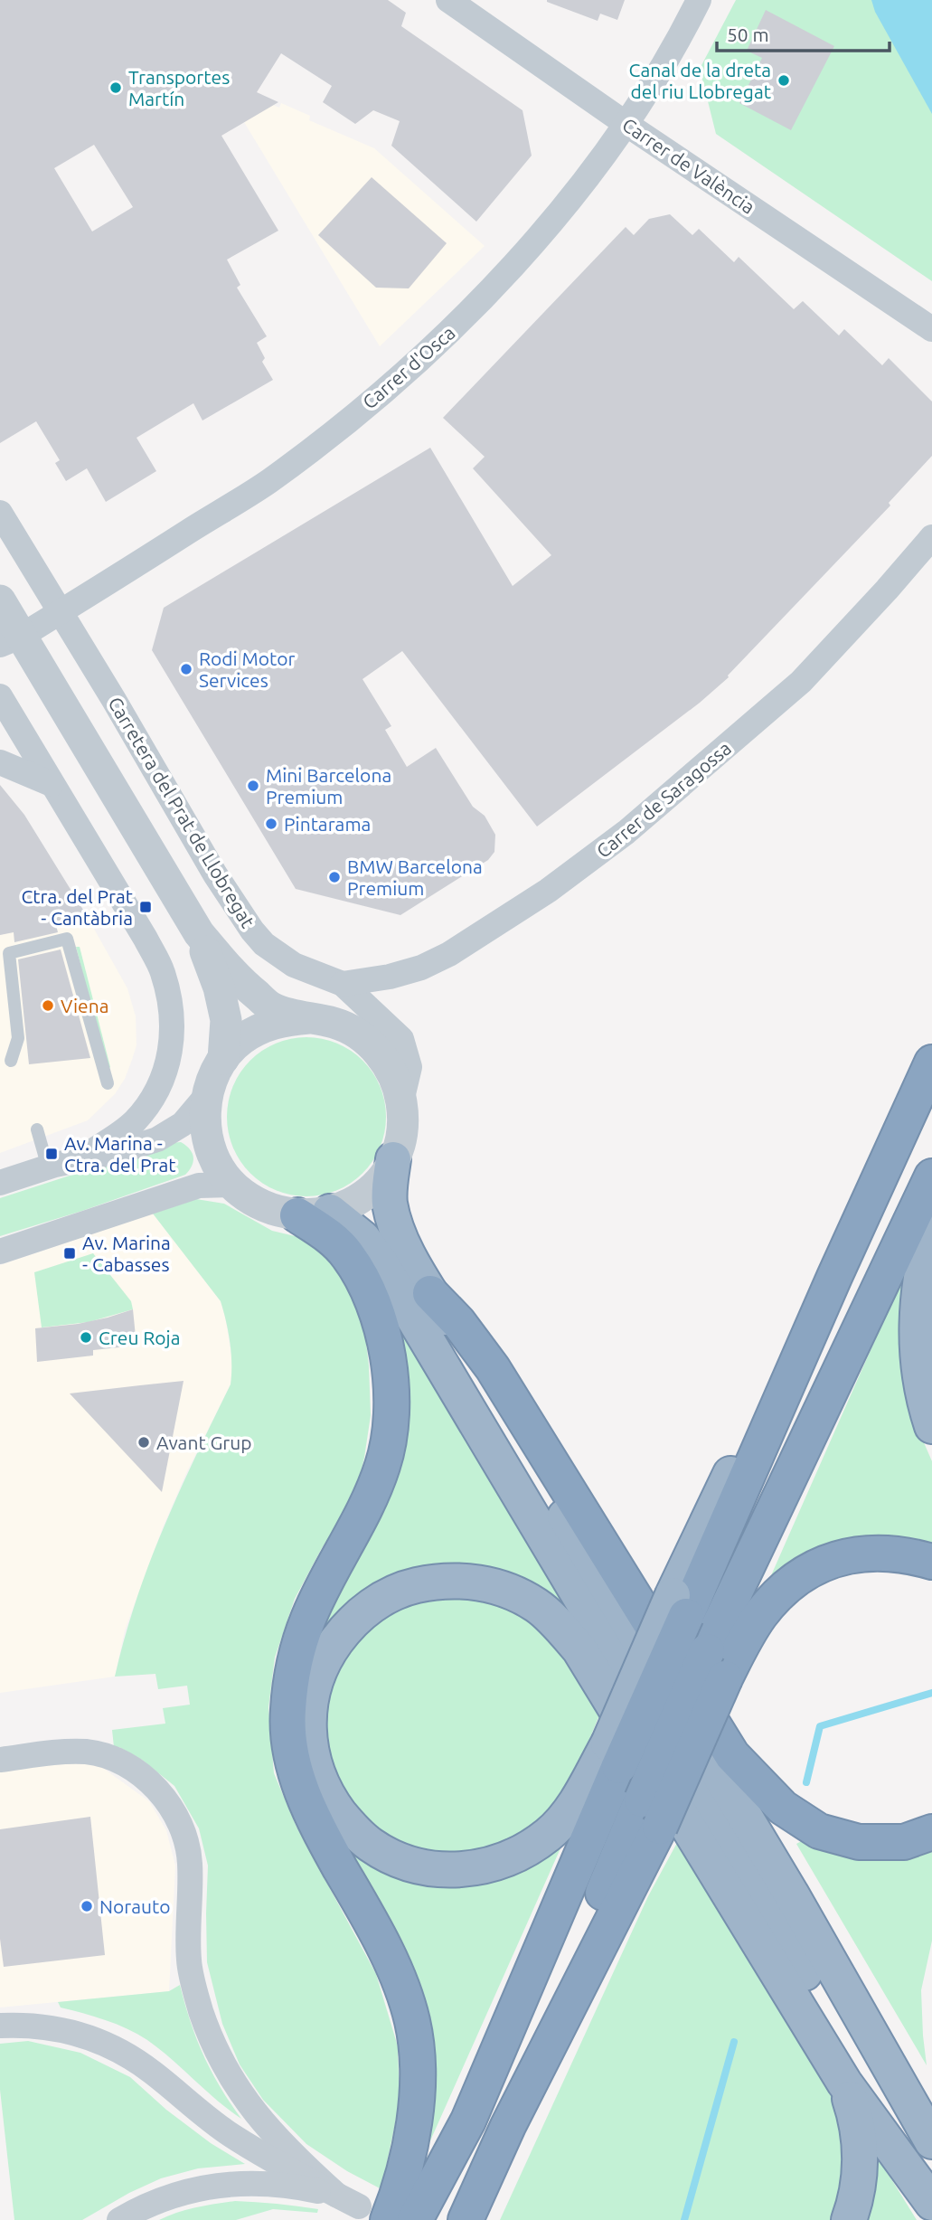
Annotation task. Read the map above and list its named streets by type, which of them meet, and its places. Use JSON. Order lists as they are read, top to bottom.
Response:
{
  "streets": {
    "street": [
      "Carrer de València",
      "Carrer d'Osca",
      "Carrer de Saragossa",
      "Carretera del Prat de Llobregat"
    ]
  },
  "crossings": [
    ["Carrer de València", "Carrer d'Osca"],
    ["Carrer d'Osca", "Carretera del Prat de Llobregat"],
    ["Carrer de Saragossa", "Carretera del Prat de Llobregat"]
  ],
  "places": {
    "other": [
      "Canal de la dreta del riu Llobregat",
      "Transportes Martín",
      "Rodi Motor Services",
      "Mini Barcelona Premium",
      "Pintarama",
      "BMW Barcelona Premium",
      "Viena",
      "Creu Roja",
      "Avant Grup",
      "Norauto"
    ],
    "transit": ["Ctra. del Prat - Cantàbria", "Av. Marina - Ctra. del Prat", "Av. Marina - Cabasses"]
  },
  "scale_bar": "50 m"
}
